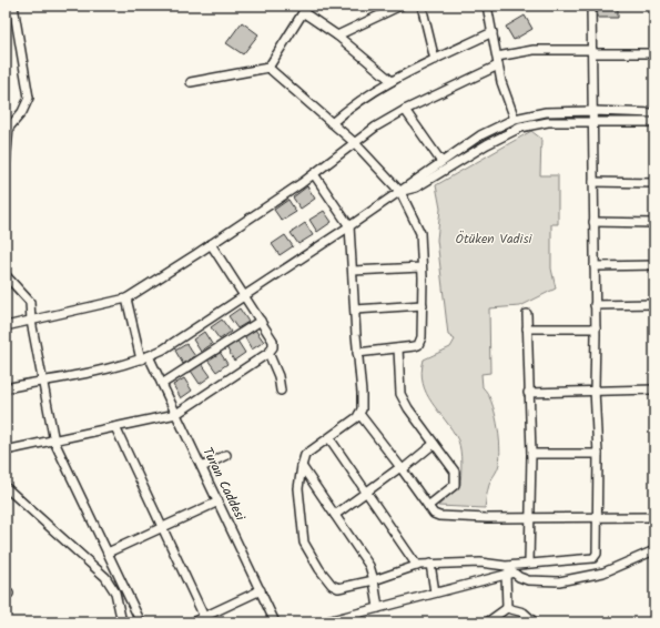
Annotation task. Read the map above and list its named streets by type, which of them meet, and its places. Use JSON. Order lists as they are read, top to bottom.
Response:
{
  "streets": {
    "street": ["Turan Caddesi"]
  },
  "parks": ["Ötüken Vadisi"]
}
